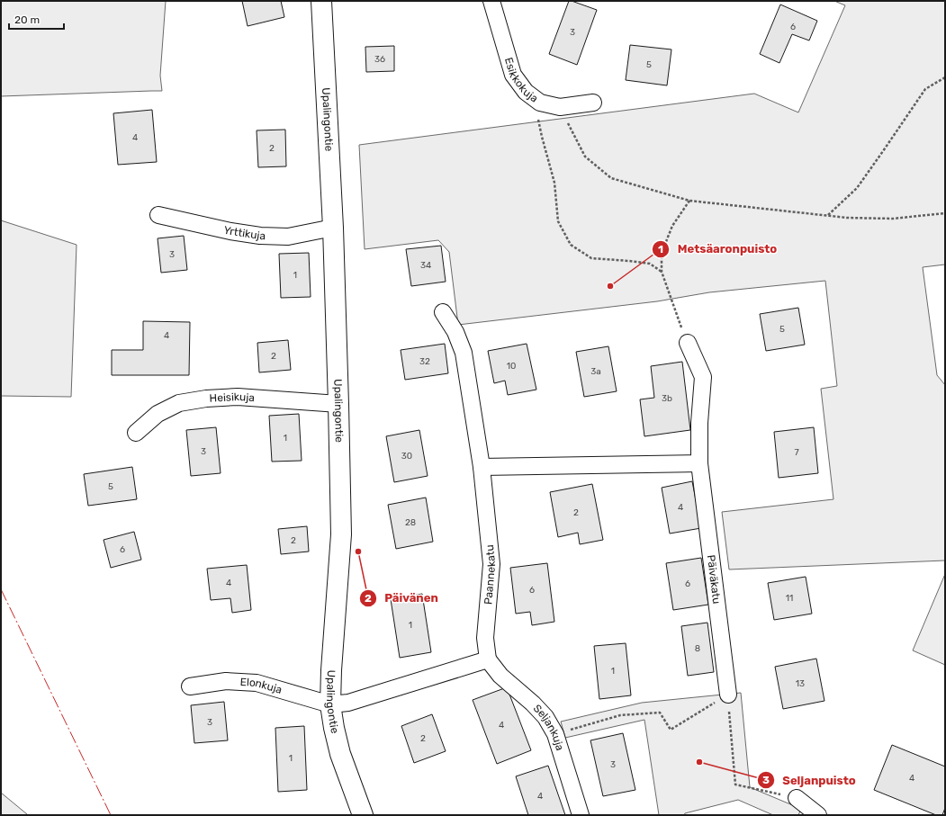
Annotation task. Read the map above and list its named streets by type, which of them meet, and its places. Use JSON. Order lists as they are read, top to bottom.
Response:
{
  "streets": {
    "street": [
      "Esikkokuja",
      "Upalingontie",
      "Yrttikuja",
      "Heisikuja",
      "Paannekatu",
      "Päiväkatu",
      "Elonkuja",
      "Seljankuja"
    ]
  },
  "crossings": [
    ["Upalingontie", "Yrttikuja"],
    ["Upalingontie", "Heisikuja"],
    ["Upalingontie", "Elonkuja"],
    ["Paannekatu", "Seljankuja"]
  ],
  "places": ["Metsäaronpuisto", "Päivänen", "Seljanpuisto"],
  "house_numbers": [
    "6",
    "3",
    "36",
    "5",
    "4",
    "2",
    "3",
    "34",
    "1",
    "5",
    "4",
    "2",
    "32",
    "10",
    "3a",
    "3b",
    "1",
    "3",
    "7",
    "30",
    "5",
    "4",
    "2",
    "28",
    "2",
    "6",
    "4",
    "6",
    "6",
    "11",
    "1",
    "8",
    "1",
    "13",
    "3",
    "4",
    "2",
    "1",
    "3",
    "4",
    "4"
  ],
  "scale_bar": "20 m"
}
